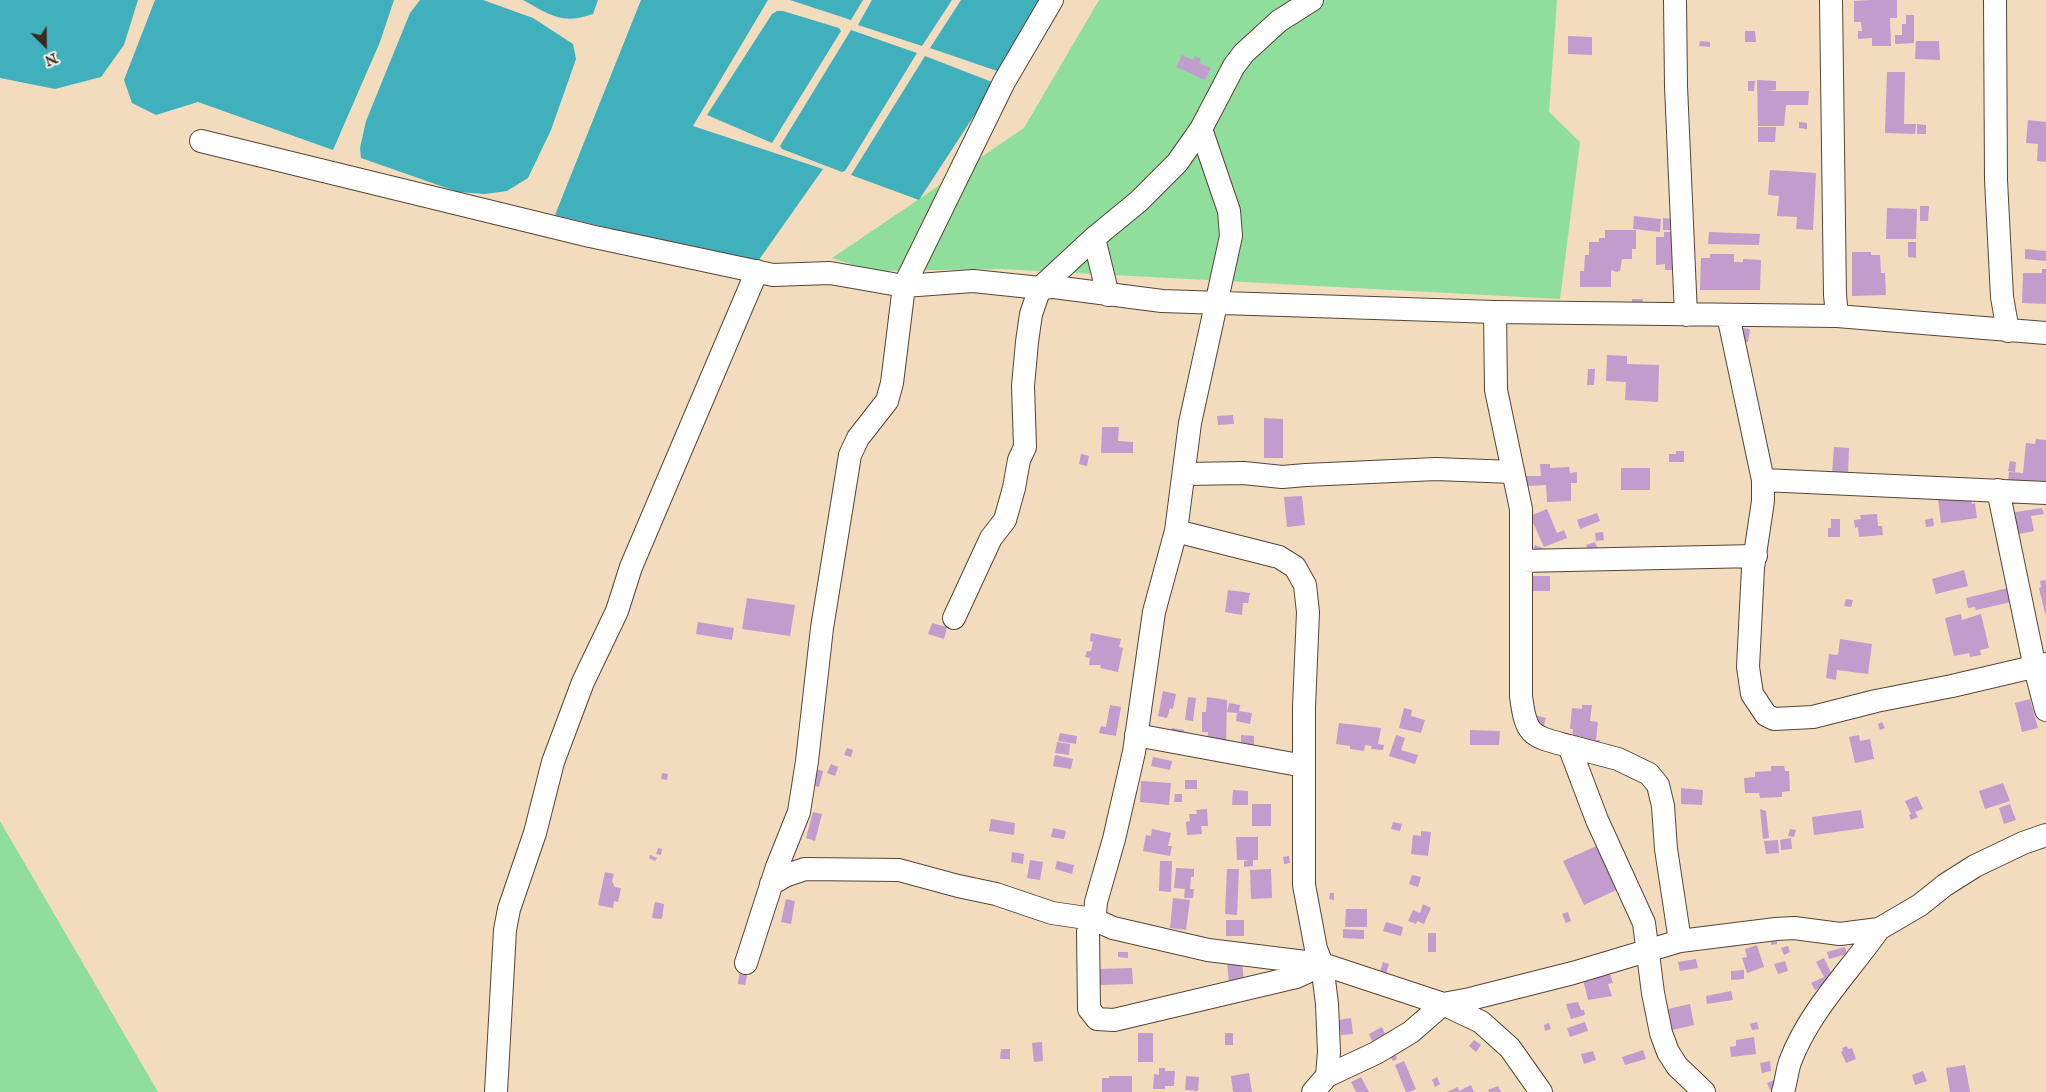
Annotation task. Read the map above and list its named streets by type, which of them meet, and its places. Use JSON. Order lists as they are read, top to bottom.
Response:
{
  "north": "bottom right"
}
